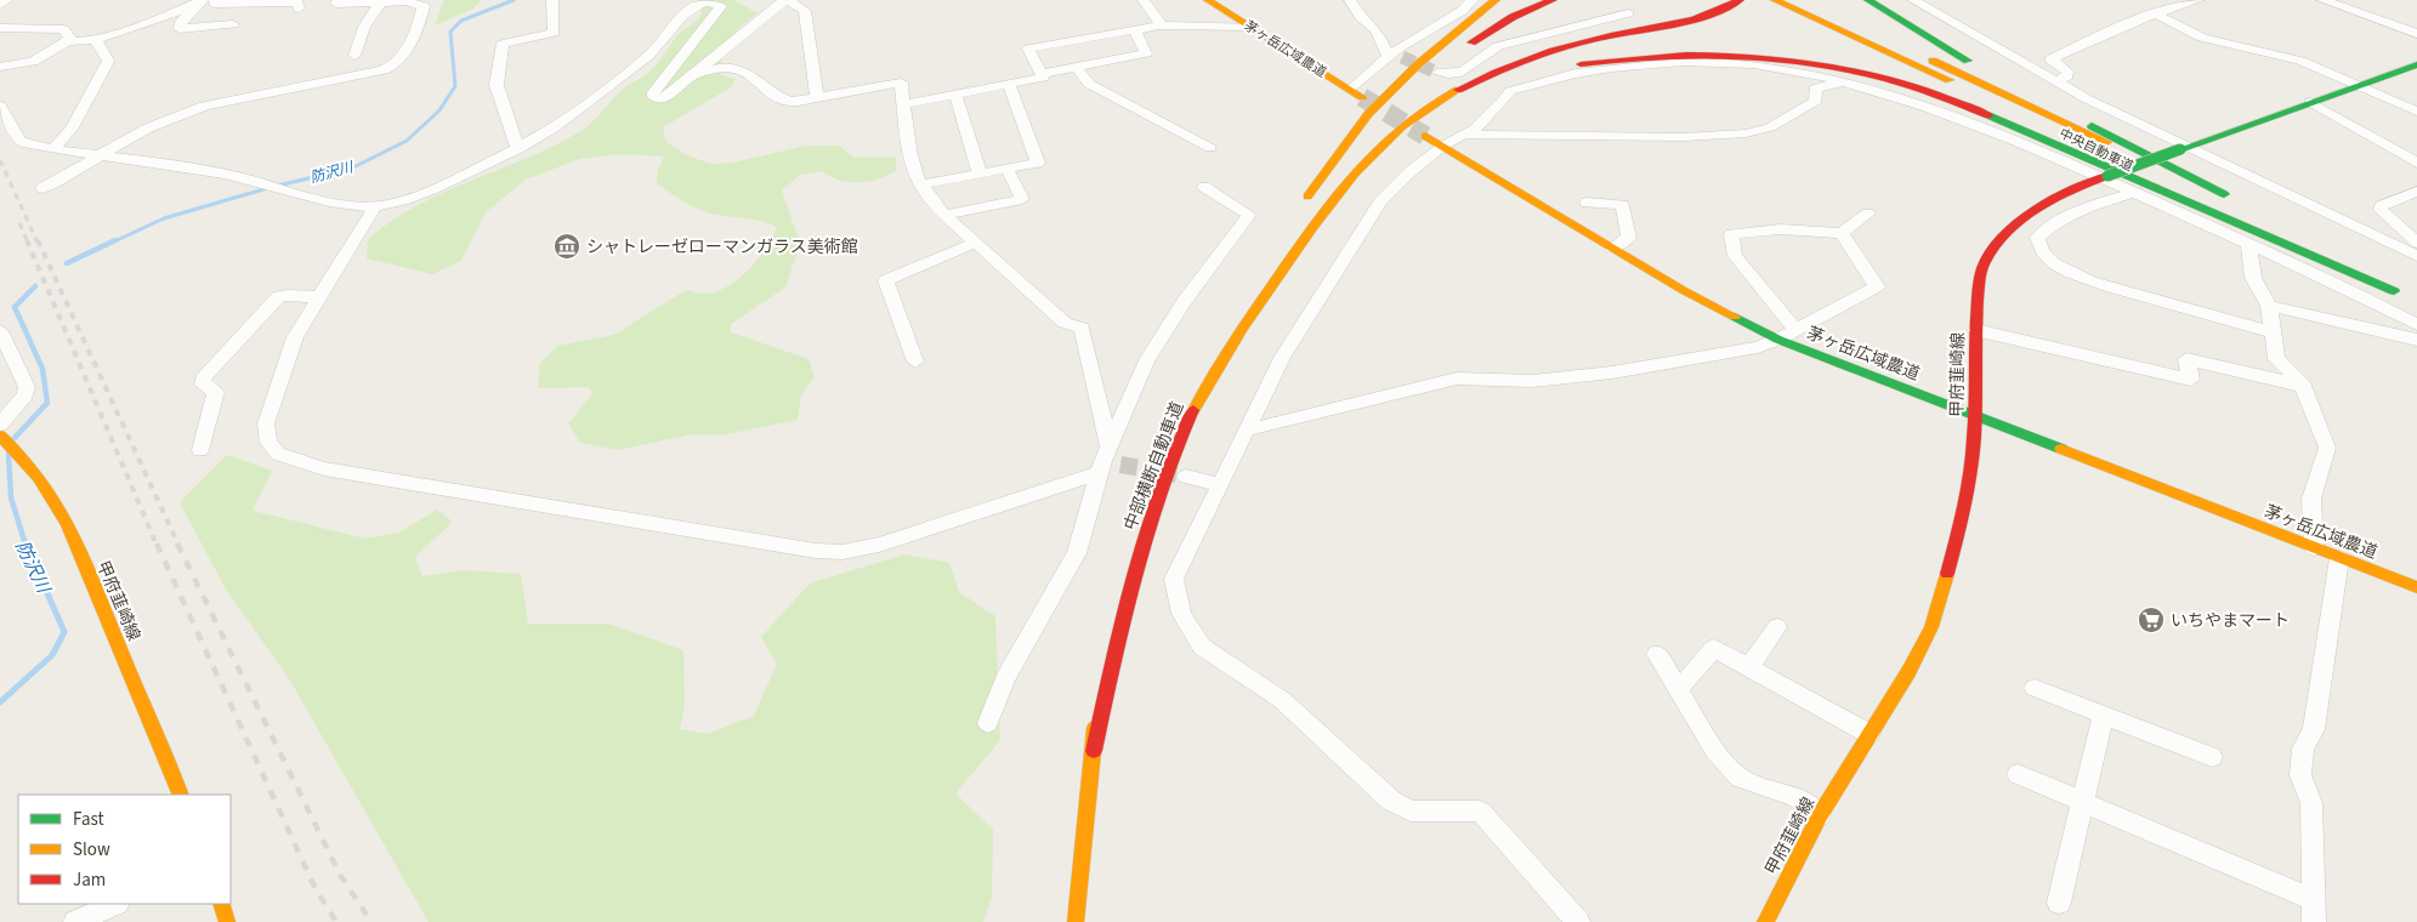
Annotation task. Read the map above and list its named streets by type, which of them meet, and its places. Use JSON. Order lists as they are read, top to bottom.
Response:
{
  "streets": {
    "main road": [
      "茅ヶ岳広域農道",
      "中央自動車道",
      "甲府韮崎線",
      "中部横断自動車道"
    ]
  },
  "crossings": [
    ["茅ヶ岳広域農道", "甲府韮崎線"]
  ],
  "water": ["防沢川"],
  "places": {
    "museum": ["シャトレーゼローマンガラス美術館"],
    "supermarket": ["いちやまマート"]
  },
  "legend": ["Fast", "Slow", "Jam"]
}
